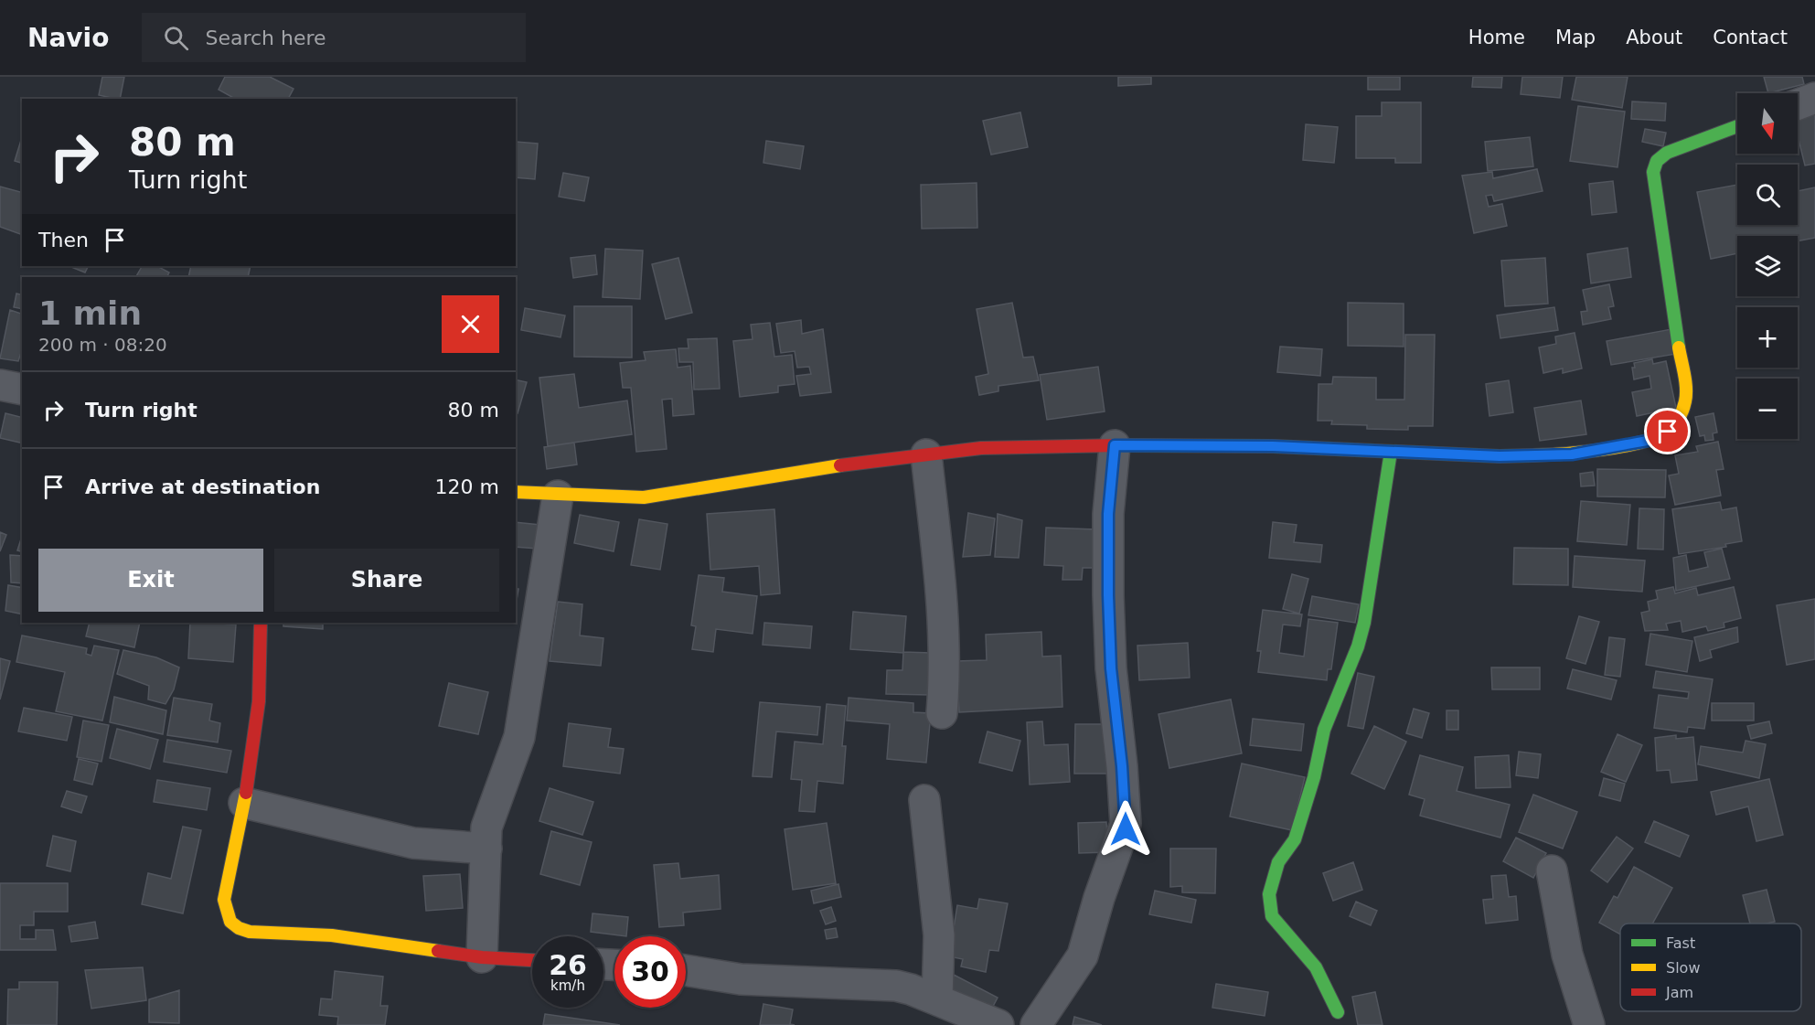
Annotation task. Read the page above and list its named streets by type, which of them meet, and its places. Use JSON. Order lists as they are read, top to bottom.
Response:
{
  "legend": ["Fast", "Slow", "Jam"],
  "north": "bottom",
  "page": {
    "header": "Navio",
    "search": "Search here",
    "nav": [
      "Home",
      "Map",
      "About",
      "Contact"
    ],
    "map_buttons": ["+", "−"],
    "turn": ["80 m", "Turn right"],
    "then": "Then",
    "heading": ["1 min", "200 m · 08:20"],
    "list": [
      {
        "name": "Turn right",
        "value": "80 m"
      },
      {
        "name": "Arrive at destination",
        "value": "120 m"
      }
    ],
    "buttons": ["Exit", "Share"],
    "speed": "26 km/h",
    "limit": "30"
  }
}
